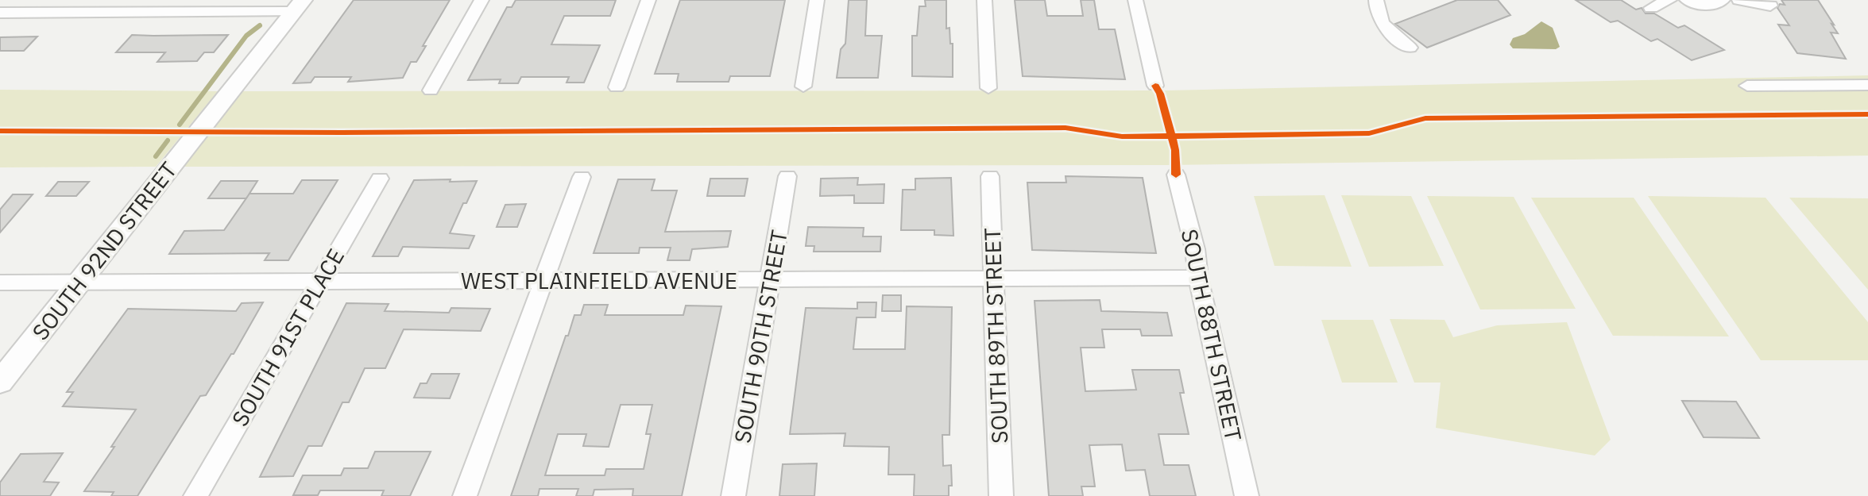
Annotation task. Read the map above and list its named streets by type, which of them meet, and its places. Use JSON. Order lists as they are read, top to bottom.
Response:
{
  "streets": {
    "main road": ["SOUTH 92ND STREET"],
    "street": [
      "WEST PLAINFIELD AVENUE",
      "SOUTH 88TH STREET",
      "SOUTH 89TH STREET",
      "SOUTH 90TH STREET",
      "SOUTH 91ST PLACE"
    ]
  },
  "crossings": [
    ["SOUTH 92ND STREET", "WEST PLAINFIELD AVENUE"],
    ["WEST PLAINFIELD AVENUE", "SOUTH 88TH STREET"],
    ["WEST PLAINFIELD AVENUE", "SOUTH 89TH STREET"],
    ["WEST PLAINFIELD AVENUE", "SOUTH 90TH STREET"],
    ["WEST PLAINFIELD AVENUE", "SOUTH 91ST PLACE"]
  ]
}
